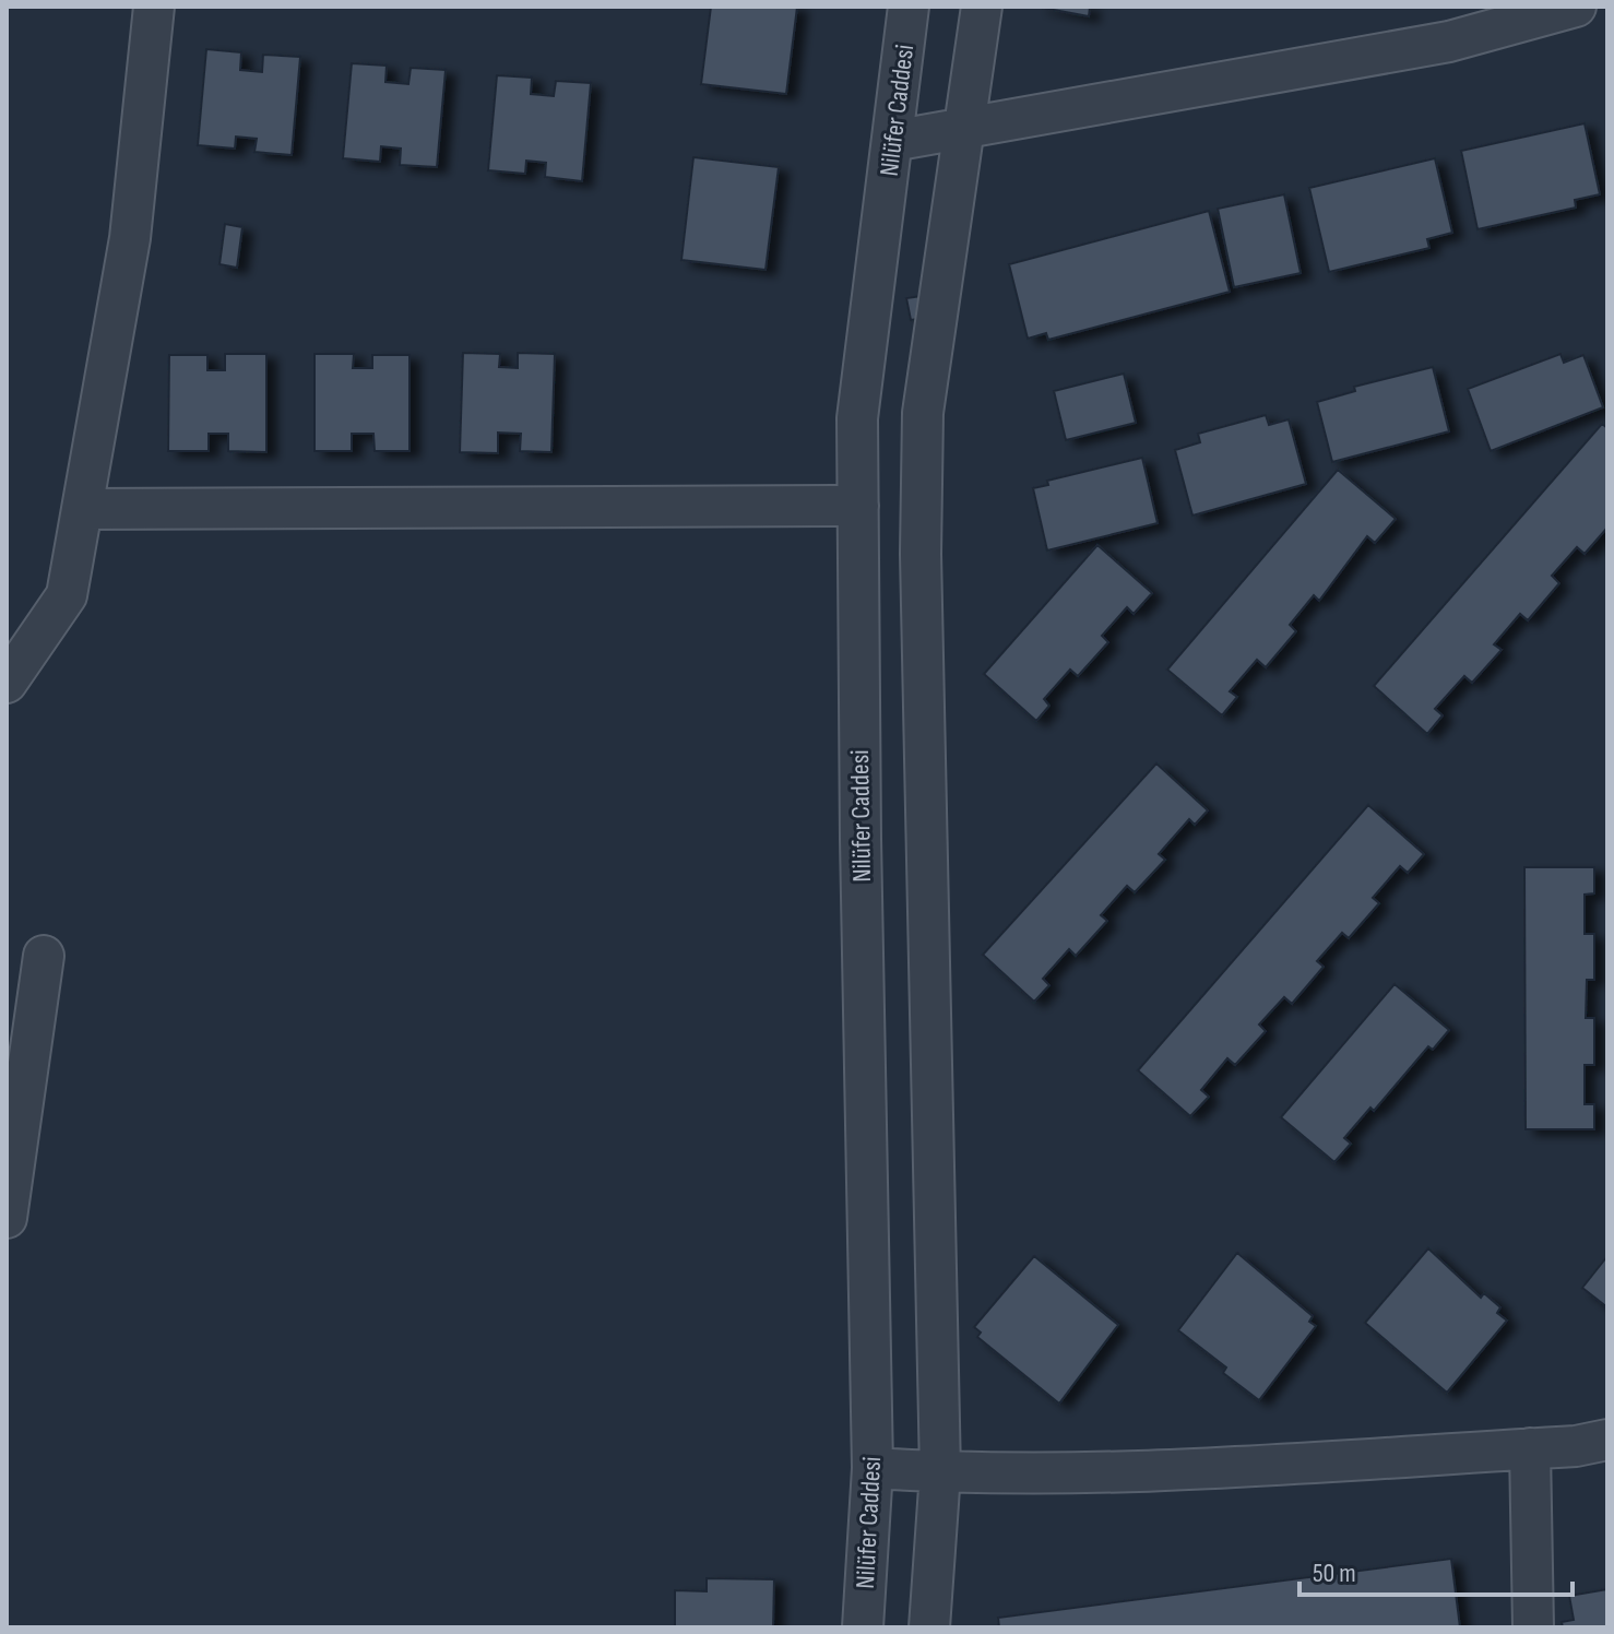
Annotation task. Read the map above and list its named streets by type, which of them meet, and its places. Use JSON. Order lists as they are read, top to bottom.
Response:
{
  "streets": {
    "street": ["Nilüfer Caddesi"]
  },
  "scale_bar": "50 m"
}
